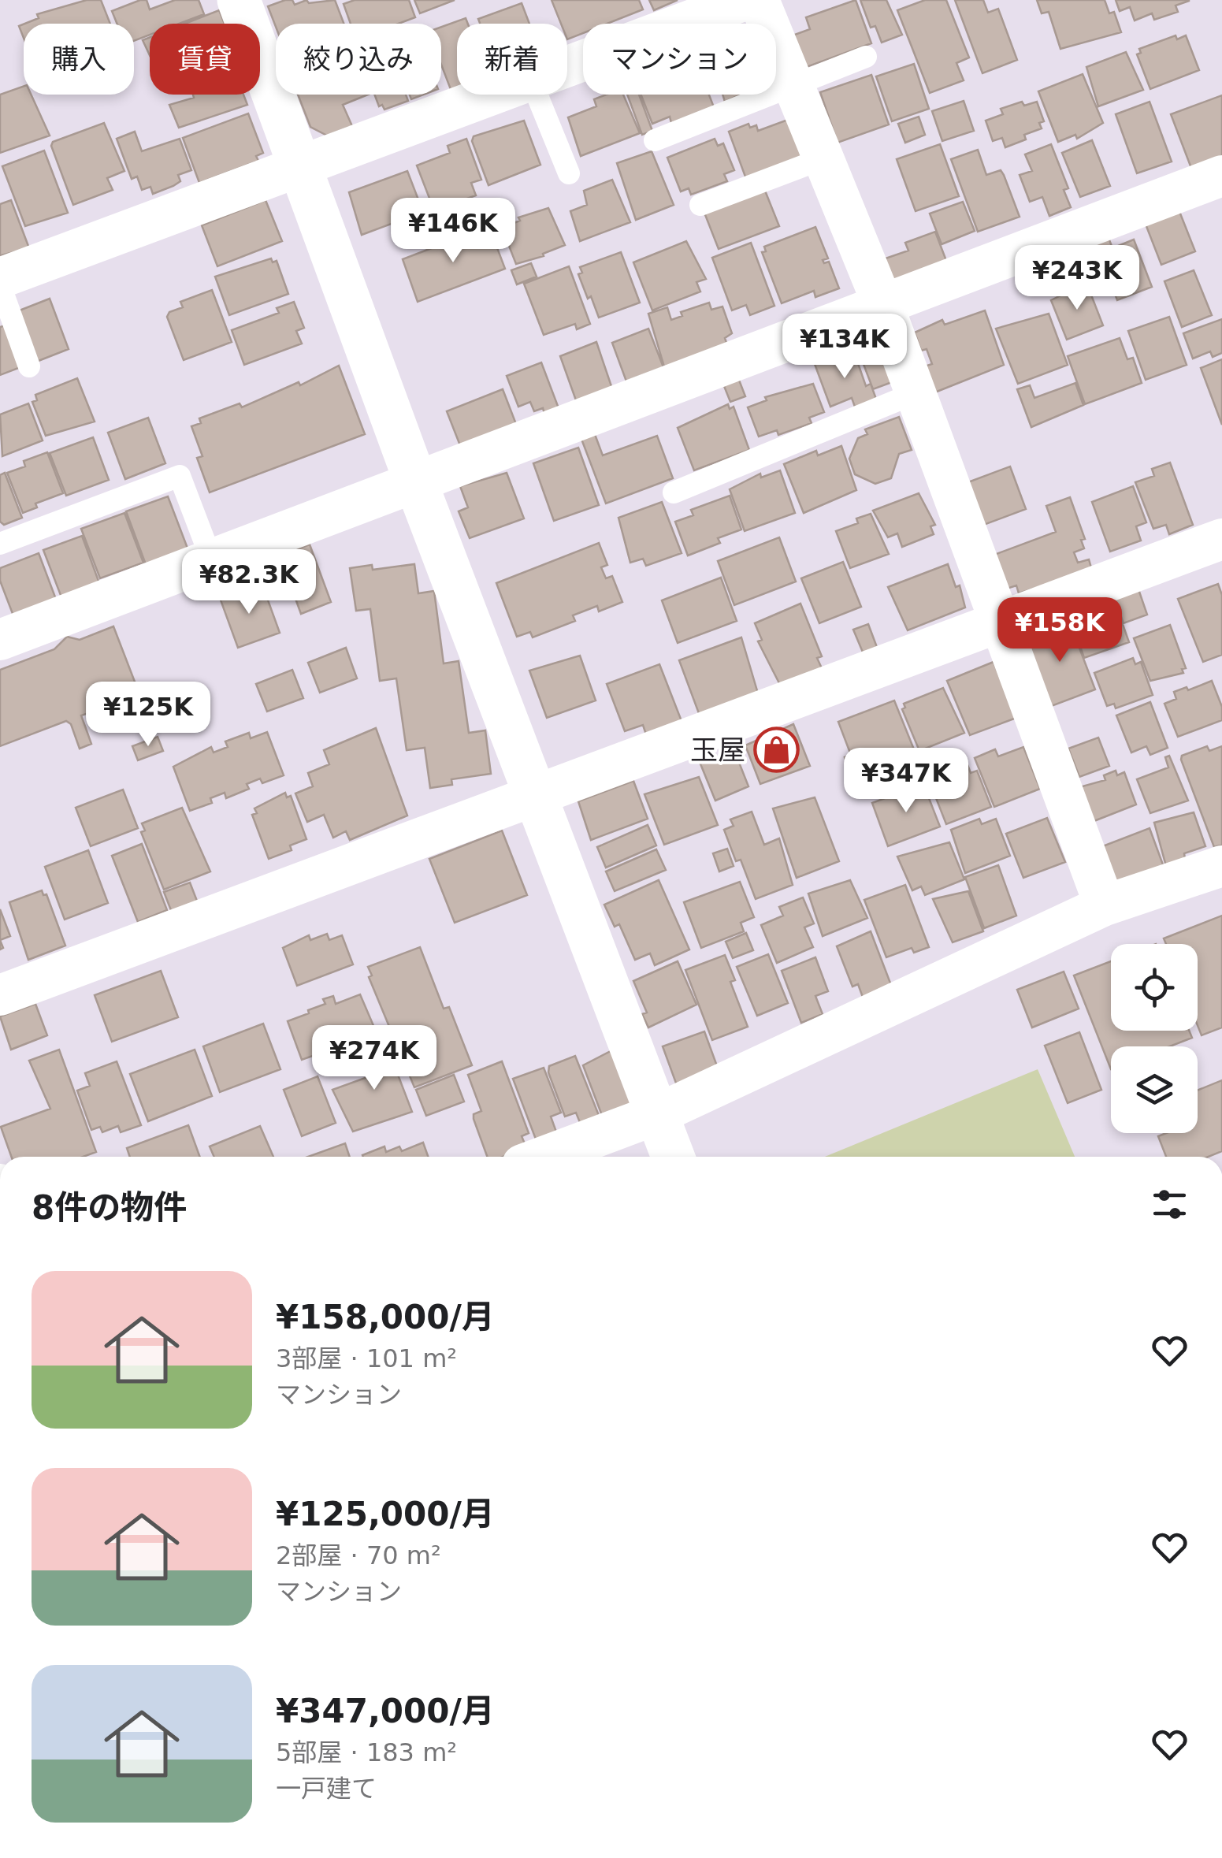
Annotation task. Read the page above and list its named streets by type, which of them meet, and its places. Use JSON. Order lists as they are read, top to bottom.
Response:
{
  "places": {
    "shop": ["玉屋"]
  },
  "page": {
    "chip": [
      "購入",
      "賃貸",
      "絞り込み",
      "新着",
      "マンション"
    ],
    "price": [
      "¥146K",
      "¥243K",
      "¥134K",
      "¥82.3K",
      "¥158K",
      "¥125K",
      "¥347K",
      "¥274K"
    ],
    "heading": "8件の物件",
    "list": [
      {
        "name": "¥158,000/月",
        "note": "3部屋 · 101 m² · マンション"
      },
      {
        "name": "¥125,000/月",
        "note": "2部屋 · 70 m² · マンション"
      },
      {
        "name": "¥347,000/月",
        "note": "5部屋 · 183 m² · 一戸建て"
      }
    ]
  }
}
